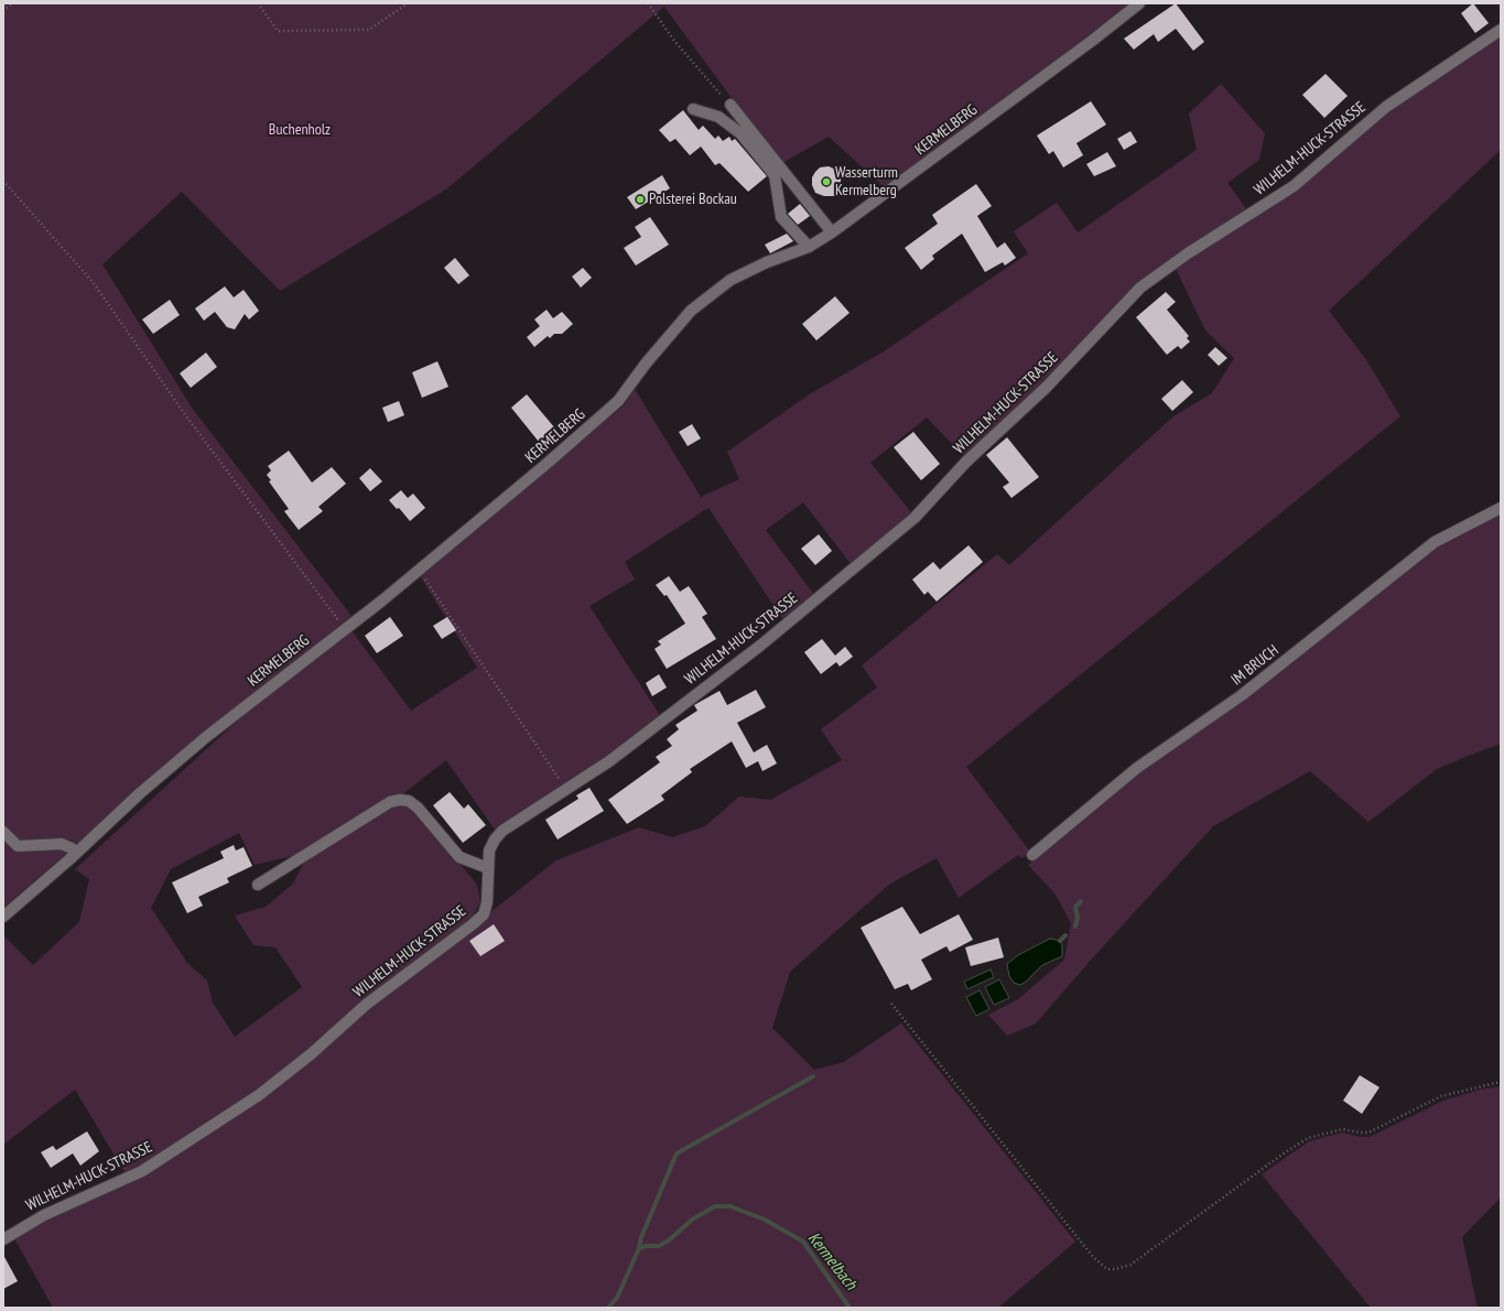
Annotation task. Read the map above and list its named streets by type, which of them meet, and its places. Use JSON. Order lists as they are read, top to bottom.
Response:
{
  "streets": {
    "street": ["KERMELBERG", "WILHELM-HUCK-STRASSE", "IM BRUCH"]
  },
  "water": ["Kermelbach"],
  "parks": ["Buchenholz"],
  "places": ["Wasserturm Kermelberg", "Polsterei Bockau"]
}
